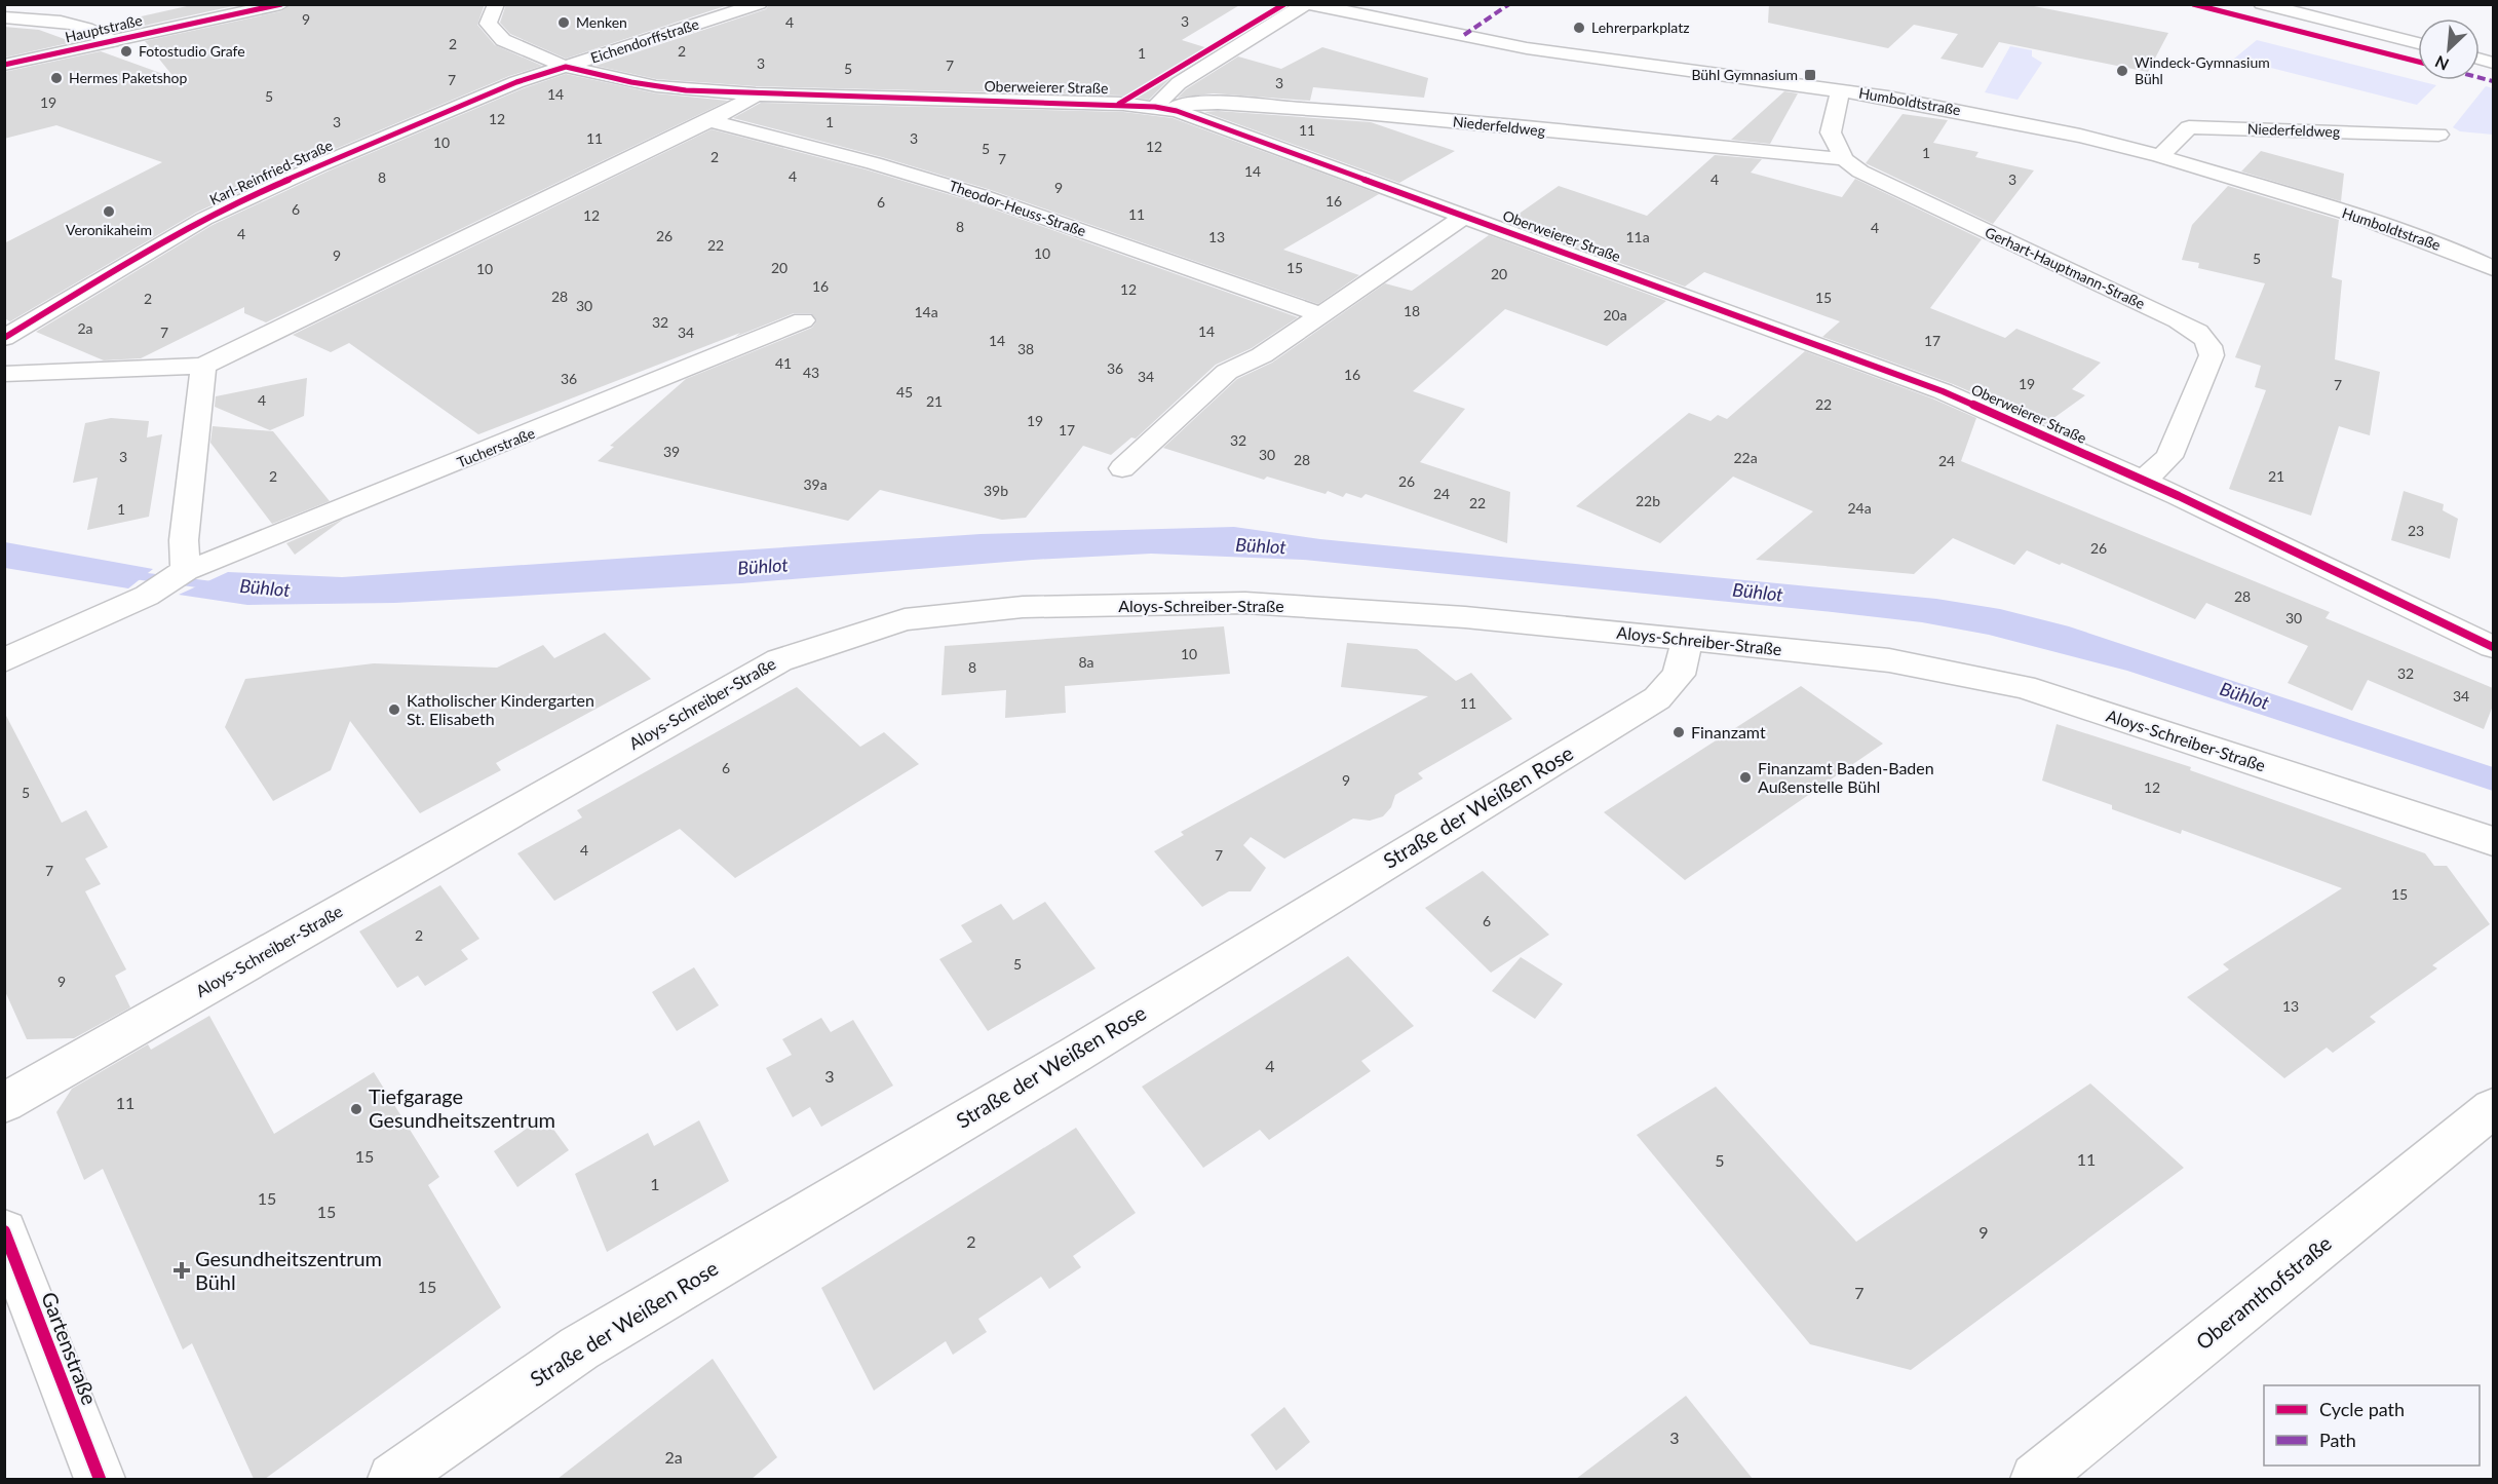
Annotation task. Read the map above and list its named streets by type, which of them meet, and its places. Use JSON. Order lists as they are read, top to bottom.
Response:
{
  "streets": {
    "street": [
      "Hauptstraße",
      "Eichendorffstraße",
      "Oberweierer Straße",
      "Humboldtstraße",
      "Niederfeldweg",
      "Karl-Reinfried-Straße",
      "Theodor-Heuss-Straße",
      "Gerhart-Hauptmann-Straße",
      "Tucherstraße",
      "Aloys-Schreiber-Straße",
      "Straße der Weißen Rose",
      "Oberamthofstraße",
      "Gartenstraße"
    ]
  },
  "crossings": [
    ["Eichendorffstraße", "Oberweierer Straße"],
    ["Eichendorffstraße", "Karl-Reinfried-Straße"],
    ["Oberweierer Straße", "Niederfeldweg"],
    ["Oberweierer Straße", "Karl-Reinfried-Straße"],
    ["Oberweierer Straße", "Gerhart-Hauptmann-Straße"],
    ["Humboldtstraße", "Niederfeldweg"],
    ["Niederfeldweg", "Gerhart-Hauptmann-Straße"],
    ["Aloys-Schreiber-Straße", "Straße der Weißen Rose"]
  ],
  "water": ["Bühlot"],
  "places": {
    "other": [
      "Menken",
      "Lehrerparkplatz",
      "Fotostudio Grafe",
      "Windeck-Gymnasium Bühl",
      "Hermes Paketshop",
      "Veronikaheim",
      "Katholischer Kindergarten St. Elisabeth",
      "Finanzamt",
      "Finanzamt Baden-Baden Außenstelle Bühl",
      "Tiefgarage Gesundheitszentrum"
    ],
    "transit": ["Bühl Gymnasium"],
    "health": ["Gesundheitszentrum Bühl"]
  },
  "house_numbers": [
    "9",
    "3",
    "4",
    "2",
    "2",
    "1",
    "3",
    "7",
    "5",
    "7",
    "3",
    "14",
    "5",
    "19",
    "12",
    "3",
    "1",
    "11",
    "11",
    "3",
    "10",
    "12",
    "5",
    "1",
    "2",
    "7",
    "14",
    "4",
    "8",
    "4",
    "3",
    "9",
    "16",
    "6",
    "6",
    "11",
    "12",
    "8",
    "4",
    "4",
    "26",
    "13",
    "11a",
    "22",
    "10",
    "9",
    "5",
    "20",
    "15",
    "10",
    "20",
    "16",
    "12",
    "28",
    "15",
    "2",
    "30",
    "18",
    "14a",
    "20a",
    "32",
    "2a",
    "14",
    "7",
    "34",
    "14",
    "17",
    "38",
    "41",
    "36",
    "43",
    "16",
    "34",
    "36",
    "19",
    "7",
    "45",
    "4",
    "21",
    "22",
    "19",
    "17",
    "32",
    "39",
    "30",
    "3",
    "22a",
    "28",
    "24",
    "2",
    "21",
    "26",
    "39a",
    "39b",
    "24",
    "22b",
    "22",
    "24a",
    "1",
    "23",
    "26",
    "28",
    "30",
    "10",
    "8a",
    "8",
    "32",
    "34",
    "11",
    "6",
    "9",
    "12",
    "5",
    "4",
    "7",
    "7",
    "15",
    "6",
    "2",
    "5",
    "9",
    "13",
    "4",
    "3",
    "11",
    "15",
    "11",
    "5",
    "1",
    "15",
    "15",
    "9",
    "2",
    "15",
    "7",
    "3",
    "2a"
  ],
  "legend": ["Cycle path", "Path"],
  "north": "bottom left"
}
